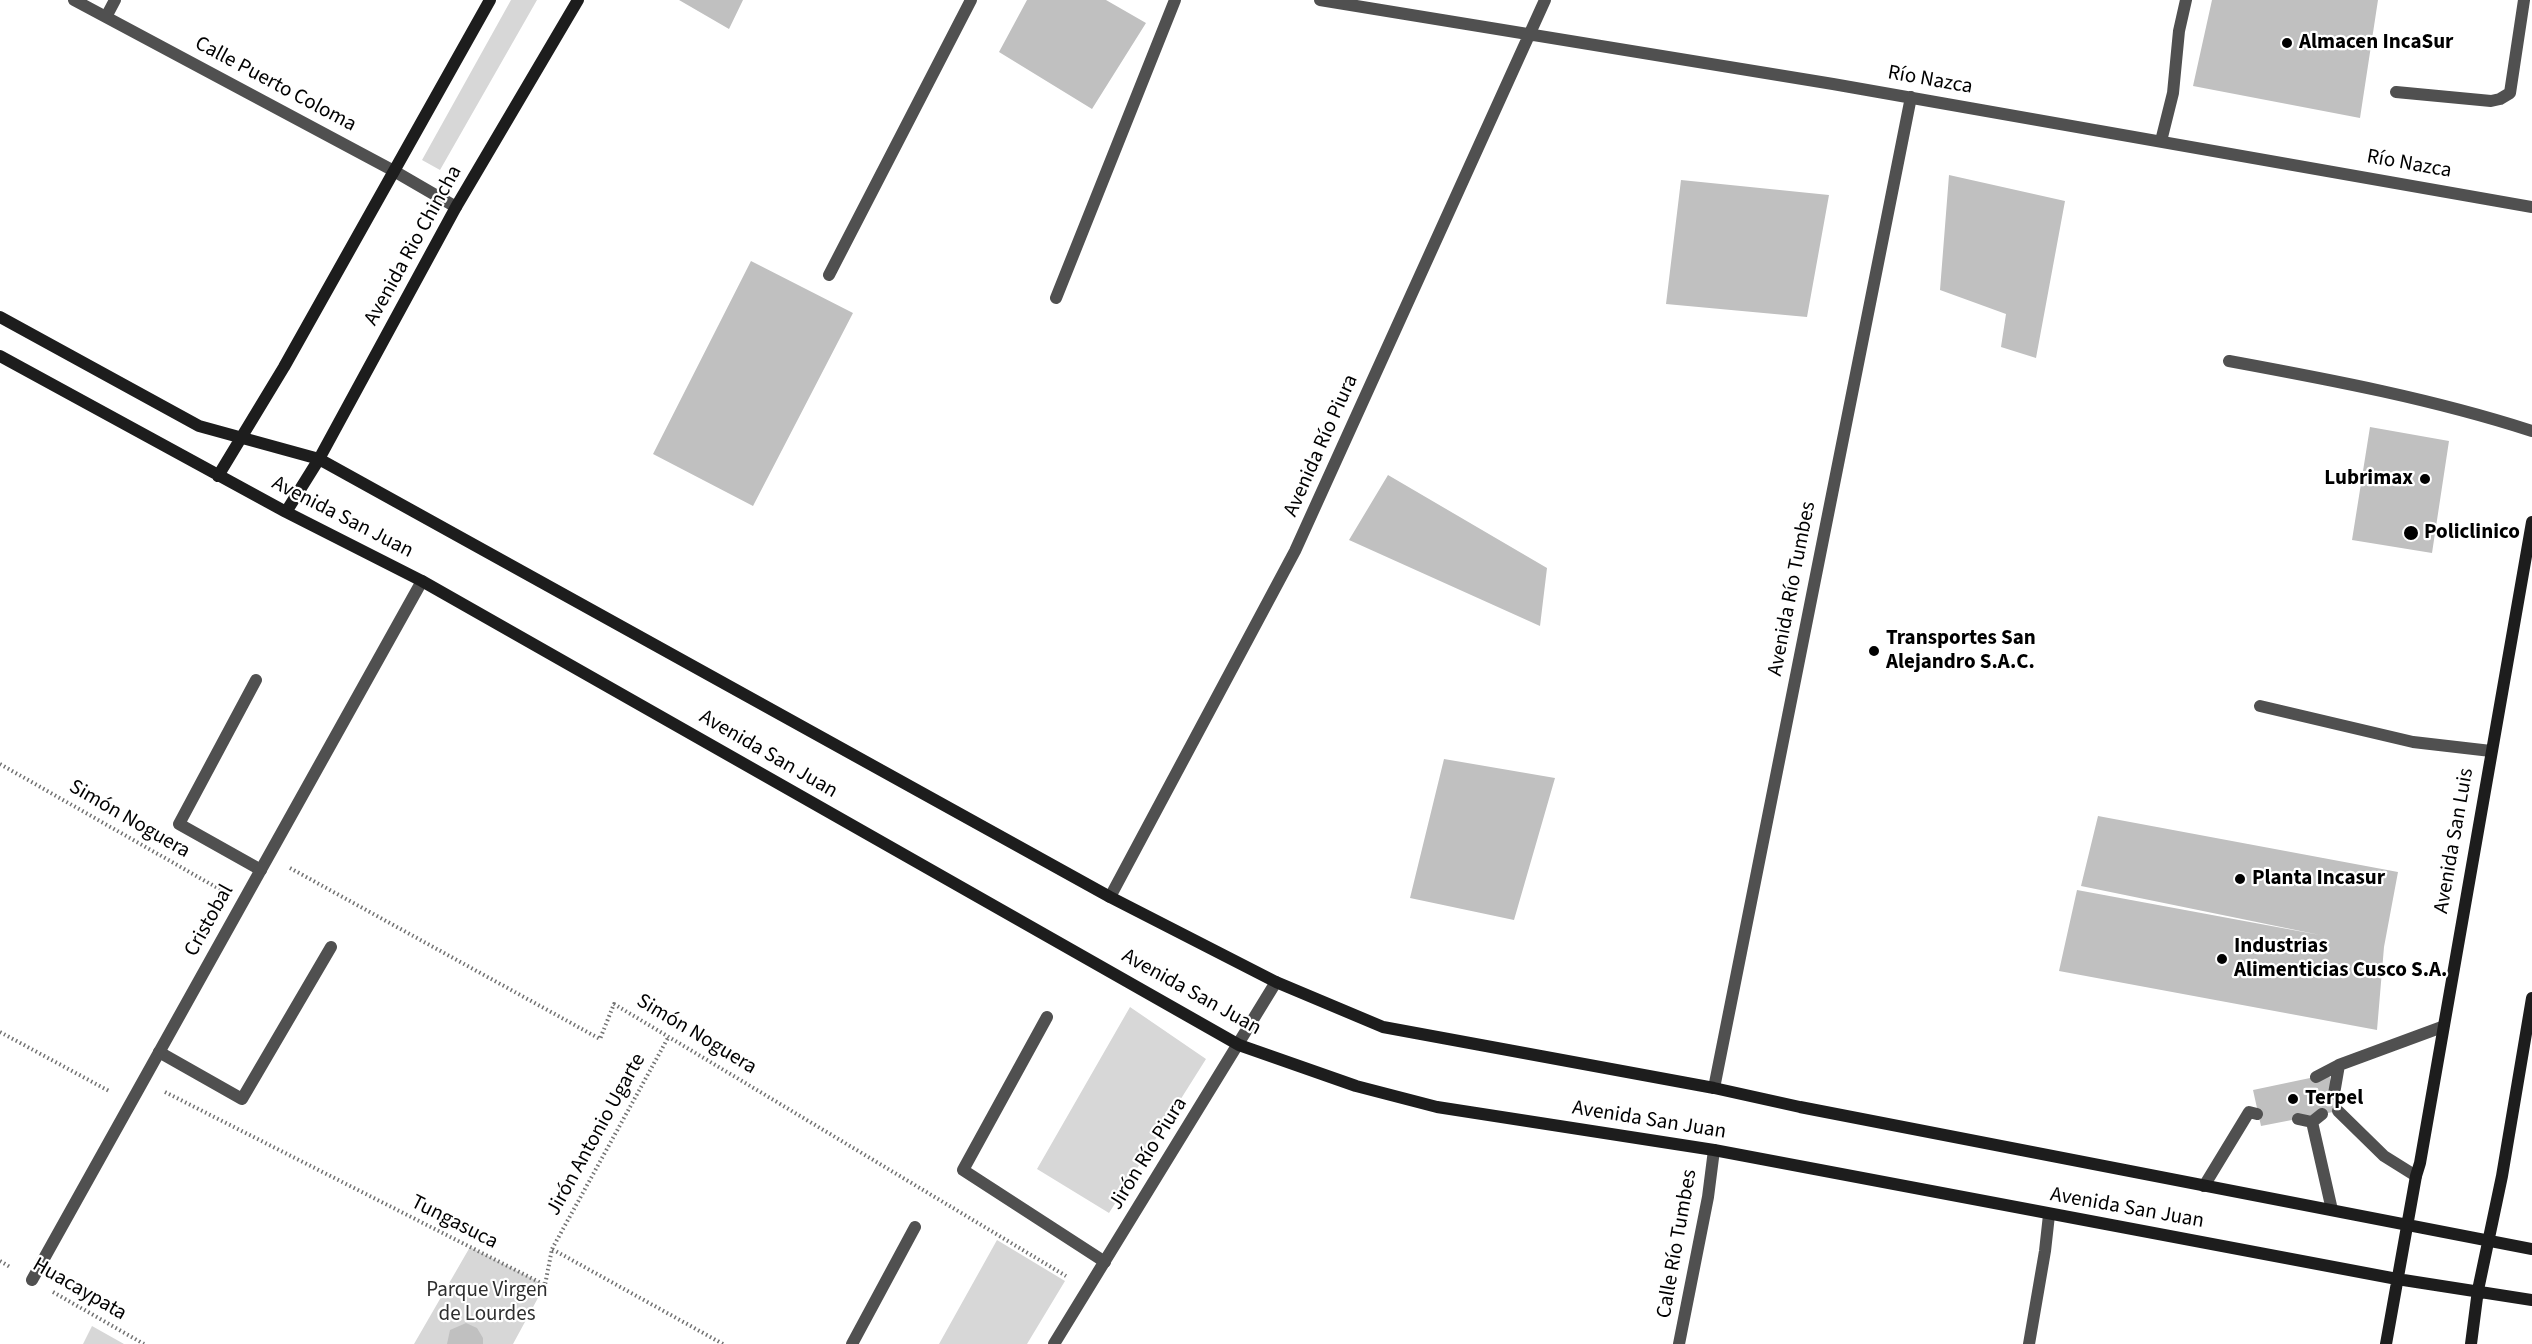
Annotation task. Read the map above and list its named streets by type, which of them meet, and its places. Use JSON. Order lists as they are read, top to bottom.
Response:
{
  "streets": {
    "street": [
      "Río Nazca",
      "Calle Puerto Coloma",
      "Avenida Rio Chincha",
      "Avenida Río Piura",
      "Avenida San Juan",
      "Avenida Río Tumbes",
      "Avenida San Luis",
      "Cristobal",
      "Jirón Río Piura",
      "Calle Río Tumbes"
    ],
    "path": [
      "Simón Noguera",
      "Jirón Antonio Ugarte",
      "Tungasuca",
      "Huacaypata"
    ]
  },
  "crossings": [
    ["Río Nazca", "Avenida Río Piura"],
    ["Río Nazca", "Avenida Río Tumbes"],
    ["Calle Puerto Coloma", "Avenida Rio Chincha"],
    ["Avenida Rio Chincha", "Avenida San Juan"],
    ["Avenida Río Piura", "Avenida San Juan"],
    ["Avenida San Juan", "Avenida Río Tumbes"],
    ["Avenida San Juan", "Avenida San Luis"],
    ["Avenida San Juan", "Cristobal"],
    ["Avenida San Juan", "Jirón Río Piura"],
    ["Avenida San Juan", "Calle Río Tumbes"],
    ["Simón Noguera", "Cristobal"],
    ["Simón Noguera", "Jirón Antonio Ugarte"],
    ["Simón Noguera", "Jirón Río Piura"],
    ["Cristobal", "Tungasuca"],
    ["Cristobal", "Huacaypata"],
    ["Jirón Antonio Ugarte", "Tungasuca"]
  ],
  "parks": ["Parque Virgen de Lourdes"],
  "places": [
    "Almacen IncaSur",
    "Lubrimax",
    "Policlinico",
    "Transportes San Alejandro S.A.C.",
    "Planta Incasur",
    "Industrias Alimenticias Cusco S.A.",
    "Terpel"
  ]
}
